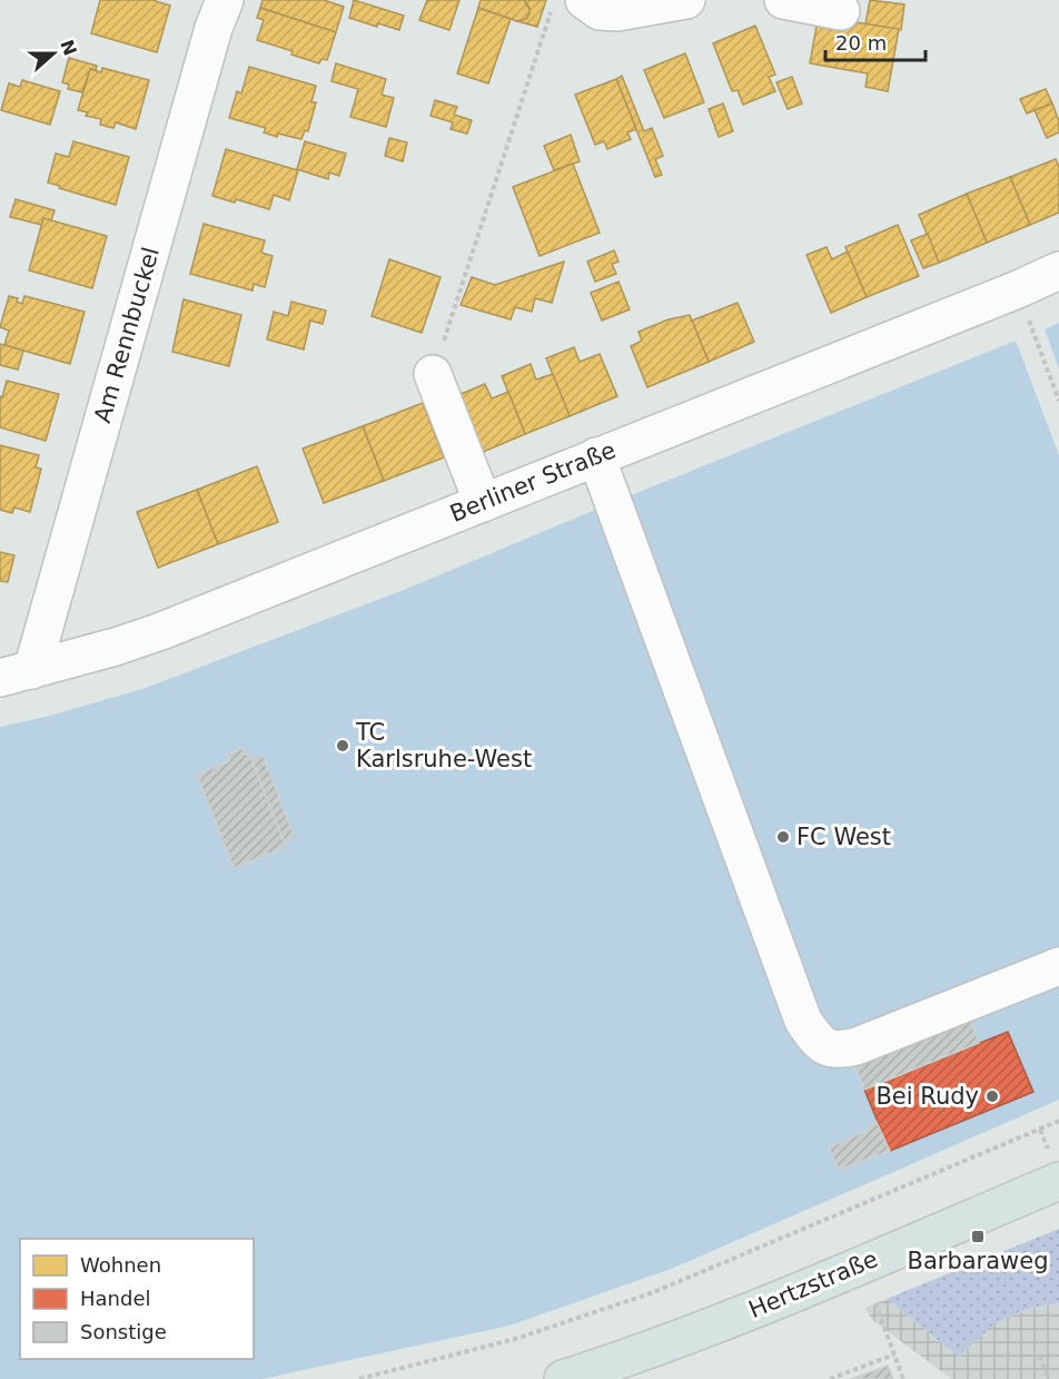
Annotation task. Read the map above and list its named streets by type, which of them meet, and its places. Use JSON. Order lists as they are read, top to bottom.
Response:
{
  "streets": {
    "main road": ["Hertzstraße"],
    "street": ["Am Rennbuckel", "Berliner Straße"]
  },
  "crossings": [
    ["Am Rennbuckel", "Berliner Straße"]
  ],
  "places": {
    "other": ["TC Karlsruhe-West", "FC West", "Bei Rudy"],
    "transit": ["Barbaraweg"]
  },
  "legend": ["Wohnen", "Handel", "Sonstige"],
  "scale_bar": "20 m",
  "north": "right"
}
